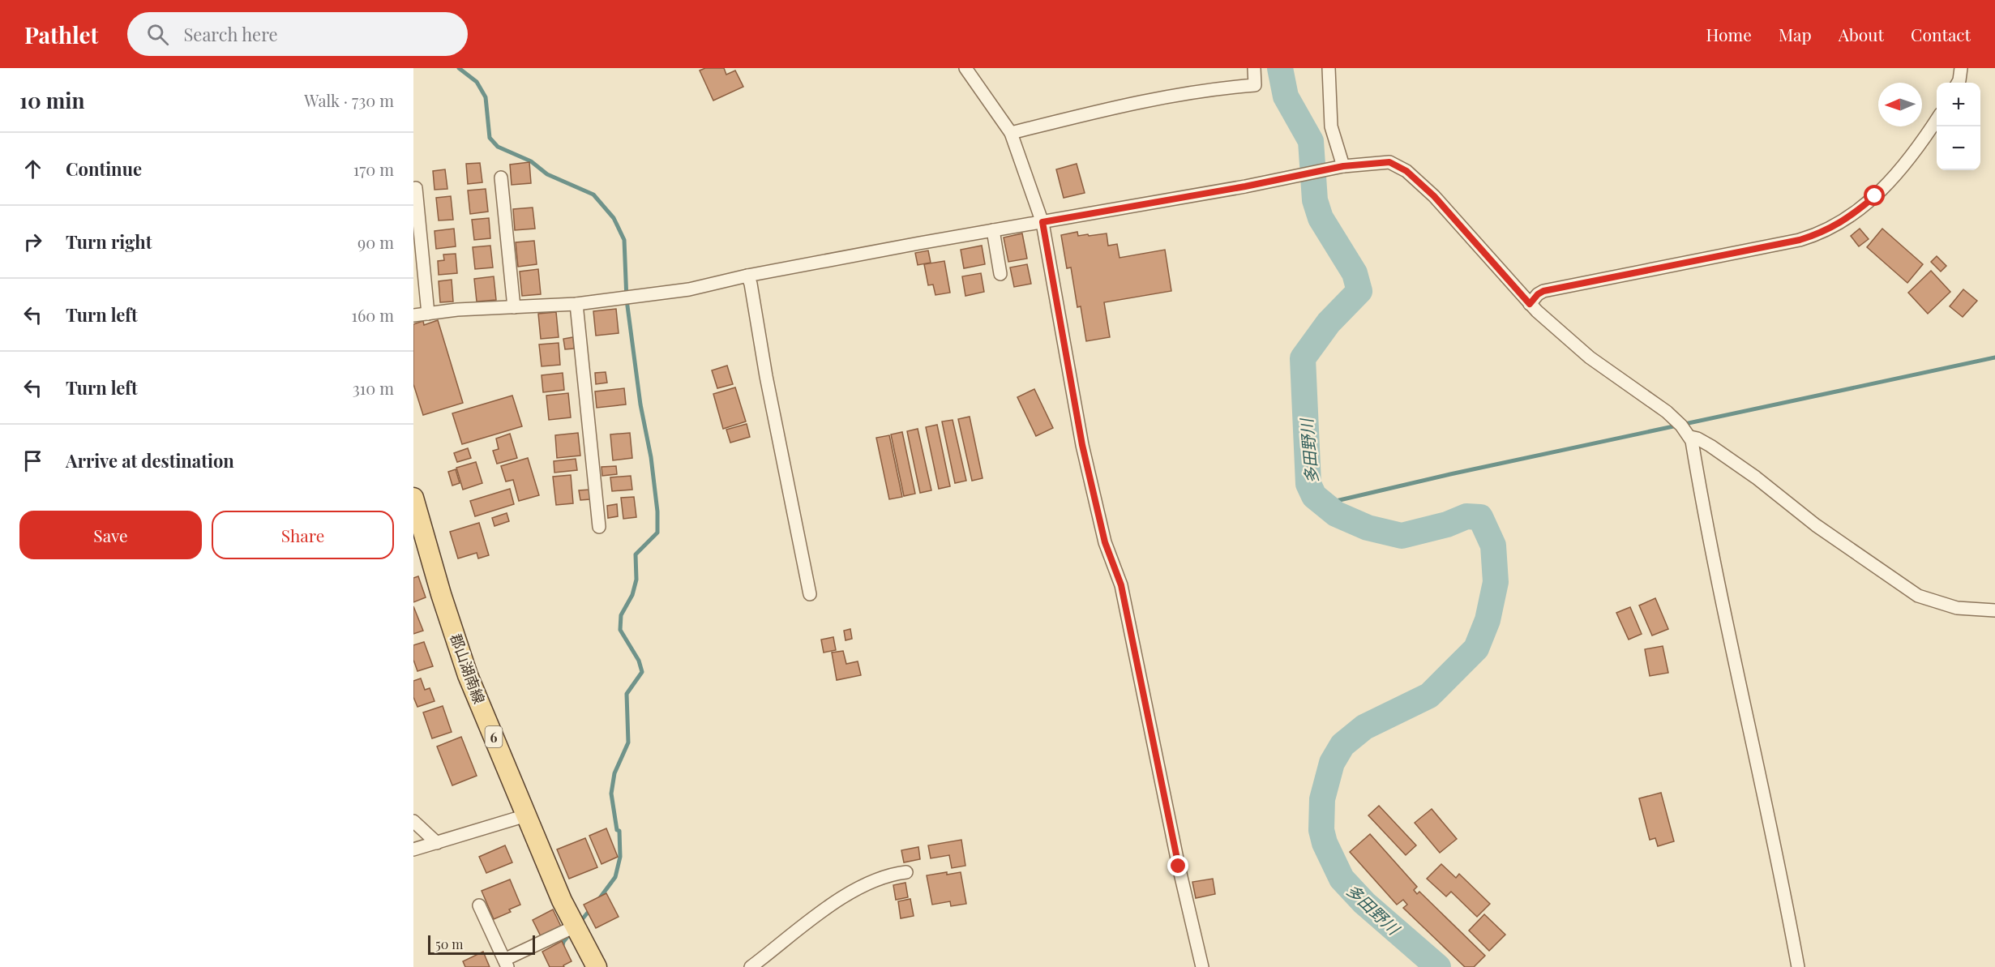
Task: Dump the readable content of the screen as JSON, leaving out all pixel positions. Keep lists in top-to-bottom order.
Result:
{
  "streets": {
    "main road": ["郡山湖南線", "6"]
  },
  "water": ["多田野川"],
  "scale_bar": "50 m",
  "north": "left",
  "page": {
    "header": "Pathlet",
    "search": "Search here",
    "nav": [
      "Home",
      "Map",
      "About",
      "Contact"
    ],
    "heading": ["10 min", "Walk · 730 m"],
    "map_buttons": ["+", "−"],
    "list": [
      ["Continue", "170 m"],
      ["Turn right", "90 m"],
      ["Turn left", "160 m"],
      ["Turn left", "310 m"],
      "Arrive at destination"
    ],
    "buttons": ["Save", "Share"],
    "scale": "50 m"
  }
}
